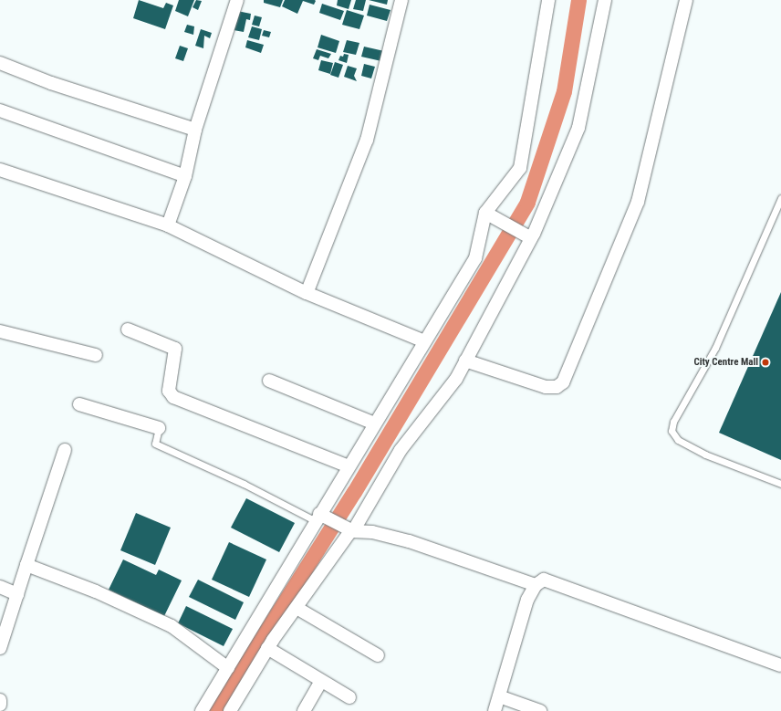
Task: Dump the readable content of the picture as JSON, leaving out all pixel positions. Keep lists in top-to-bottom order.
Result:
{
  "places": ["City Centre Mall"]
}
